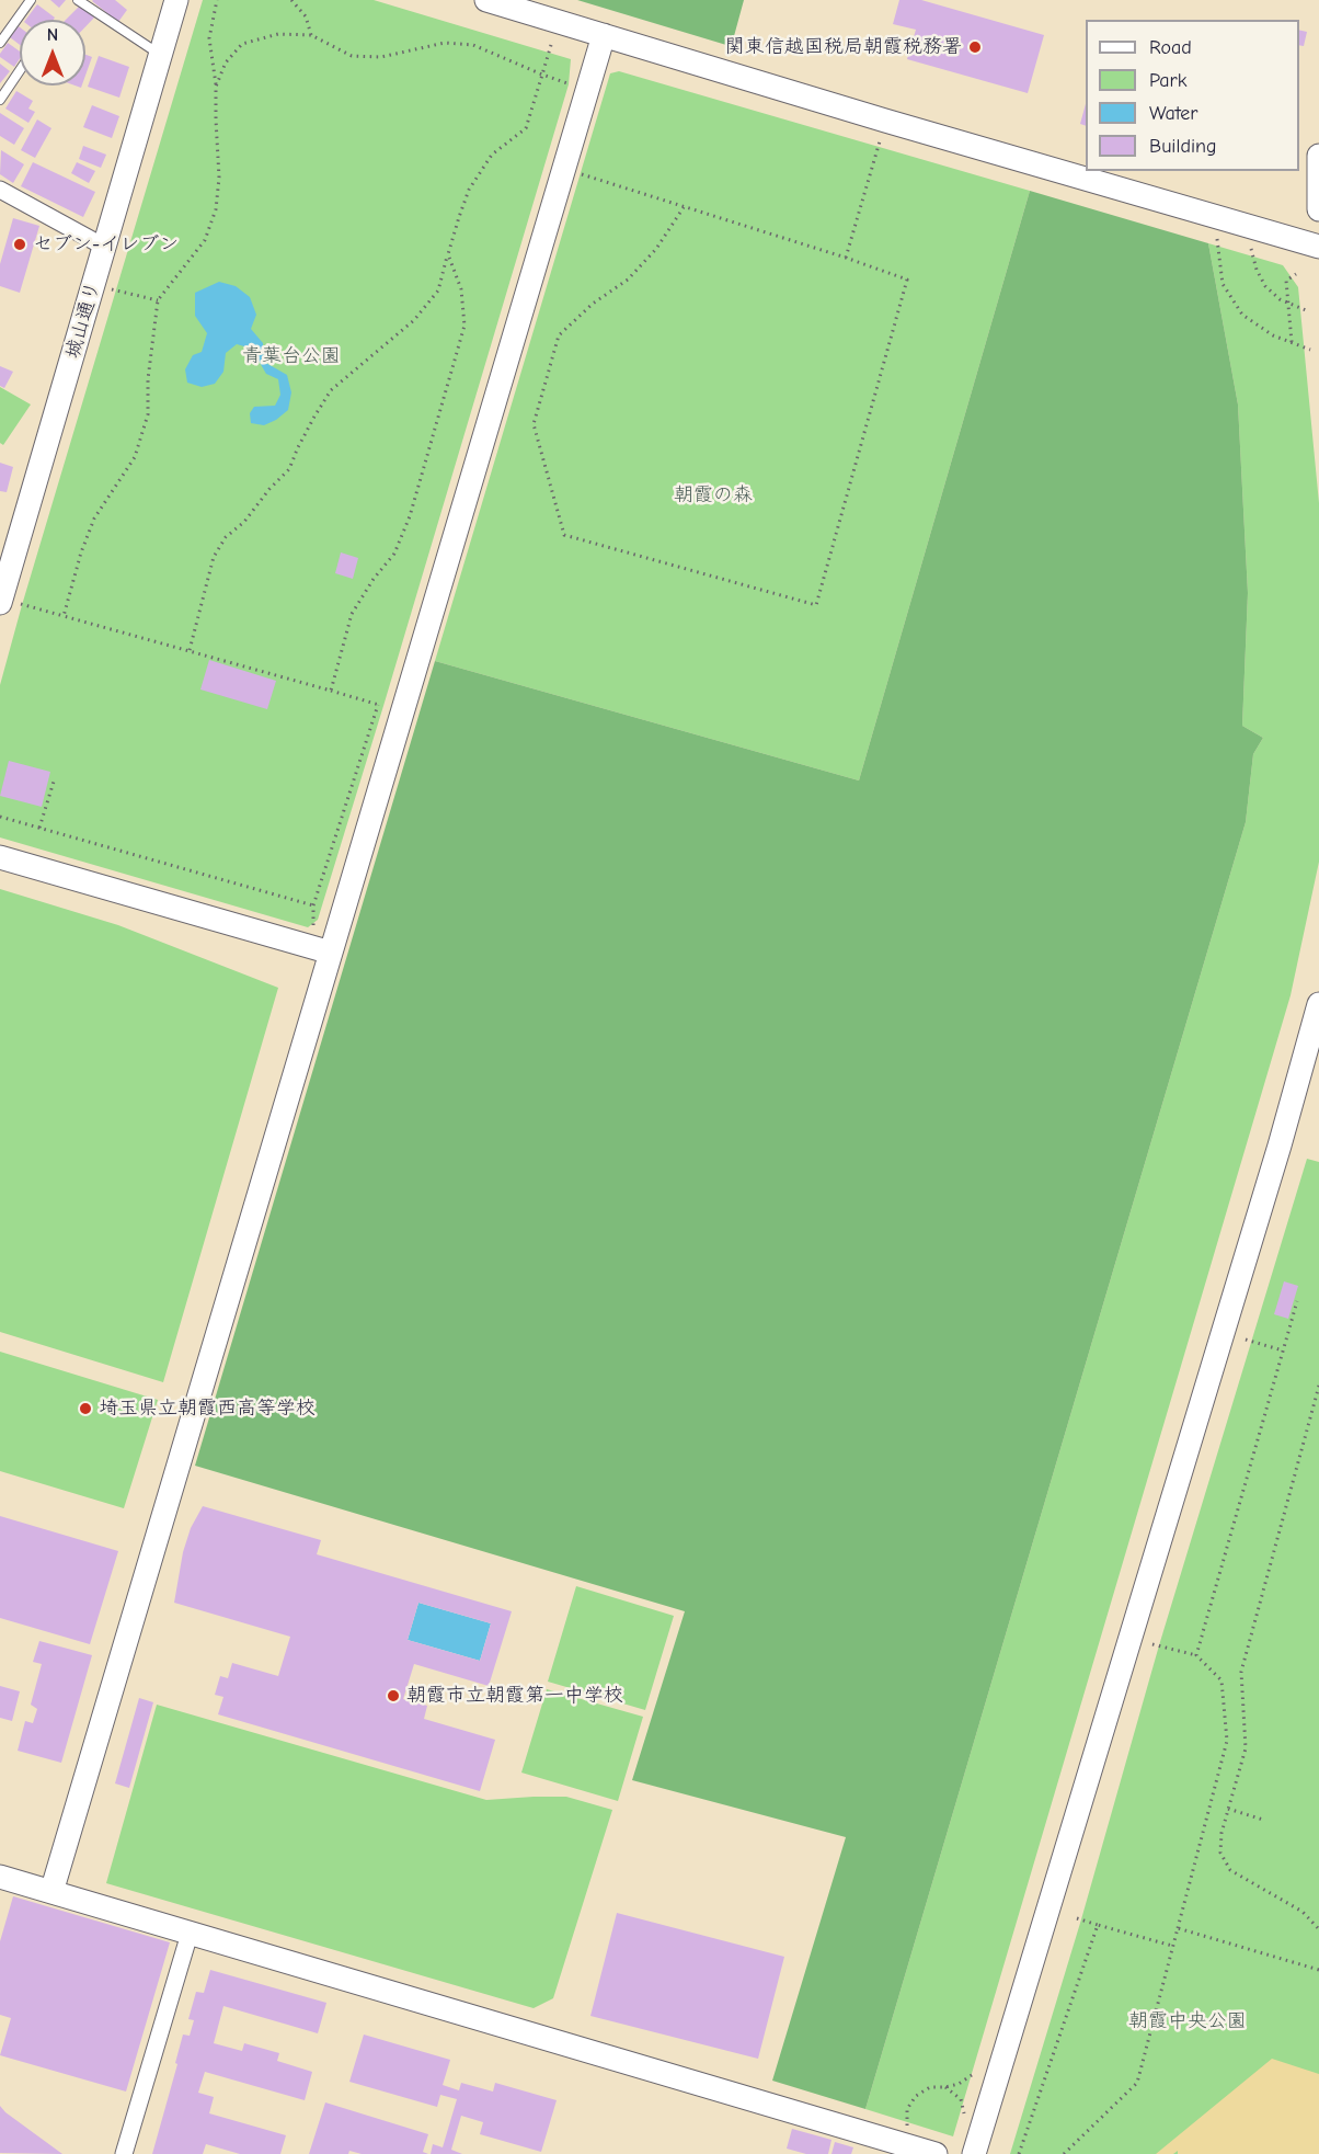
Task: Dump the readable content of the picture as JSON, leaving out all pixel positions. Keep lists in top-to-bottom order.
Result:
{
  "streets": {
    "street": ["城山通り"]
  },
  "parks": ["青葉台公園", "朝霞の森", "朝霞中央公園"],
  "places": [
    "関東信越国税局朝霞税務署",
    "セブン-イレブン",
    "埼玉県立朝霞西高等学校",
    "朝霞市立朝霞第一中学校"
  ],
  "legend": [
    "Road",
    "Park",
    "Water",
    "Building"
  ],
  "north": "top"
}
